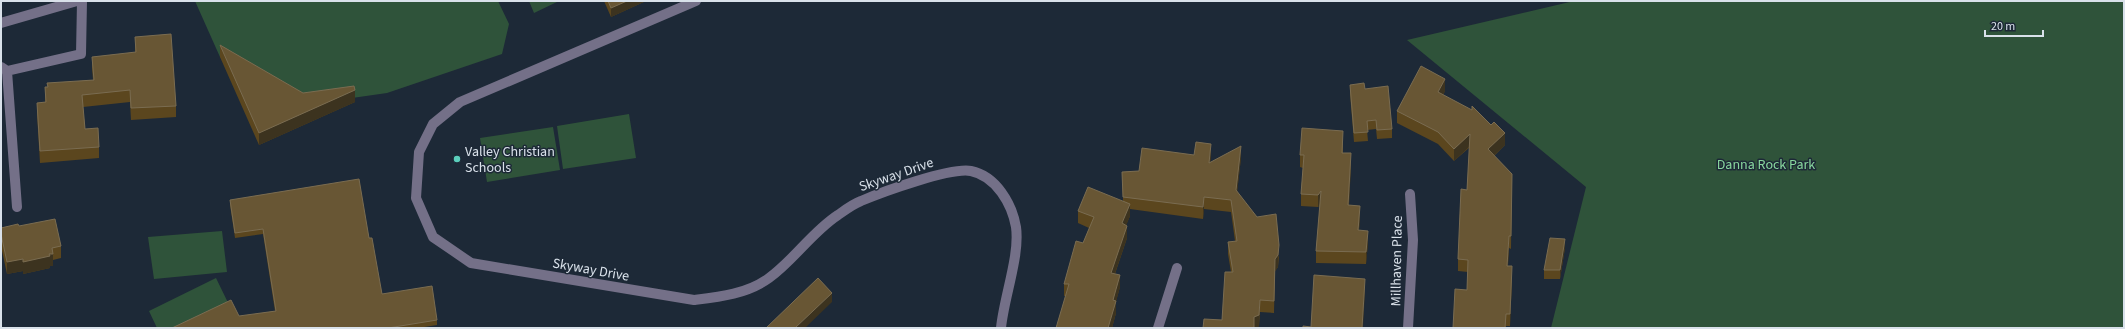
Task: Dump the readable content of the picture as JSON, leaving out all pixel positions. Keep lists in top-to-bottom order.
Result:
{
  "streets": {
    "street": ["Skyway Drive", "Millhaven Place"]
  },
  "parks": ["Danna Rock Park"],
  "places": ["Valley Christian Schools"],
  "scale_bar": "20 m"
}
